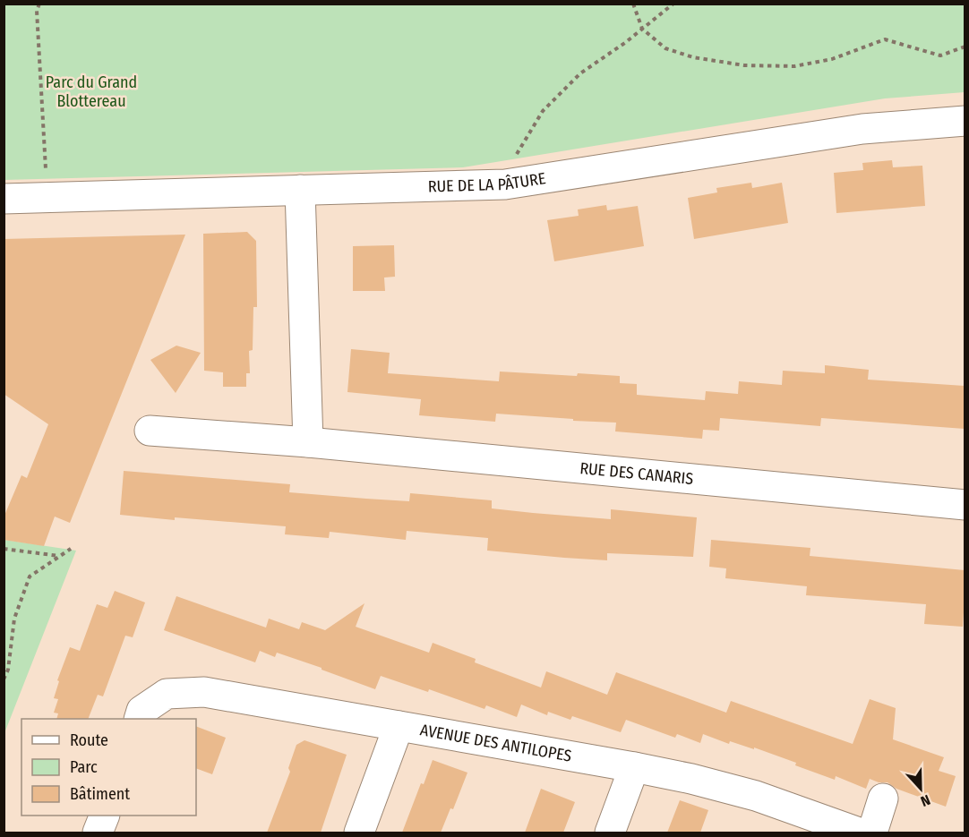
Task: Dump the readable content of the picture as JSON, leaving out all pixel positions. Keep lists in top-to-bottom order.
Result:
{
  "streets": {
    "street": ["RUE DE LA PÂTURE", "RUE DES CANARIS", "AVENUE DES ANTILOPES"]
  },
  "parks": ["Parc du Grand Blottereau"],
  "legend": ["Route", "Parc", "Bâtiment"],
  "north": "bottom"
}
